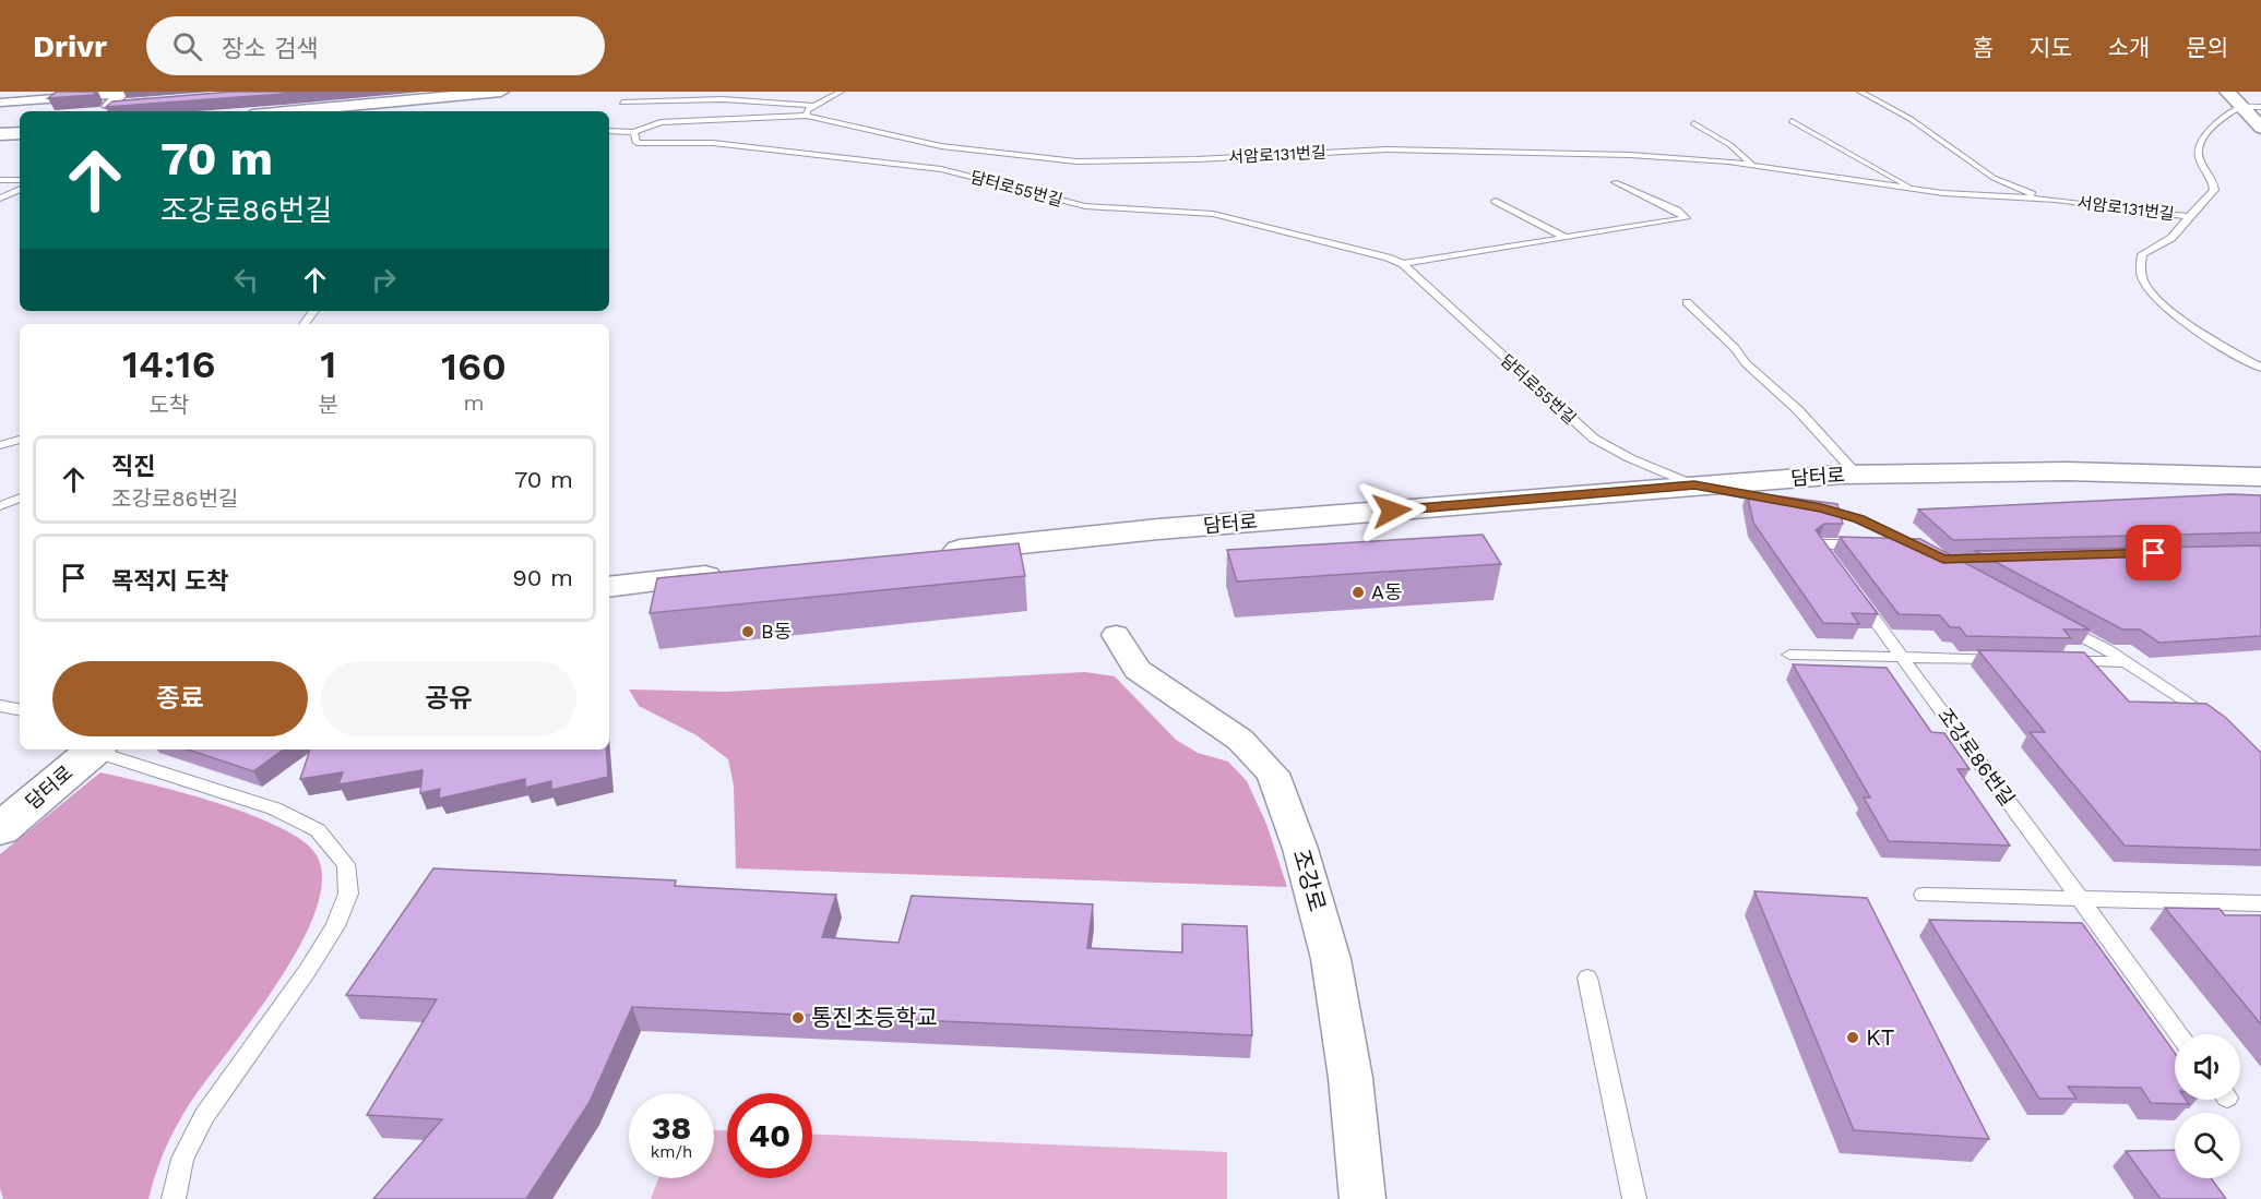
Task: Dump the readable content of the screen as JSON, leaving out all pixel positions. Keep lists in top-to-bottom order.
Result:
{
  "streets": {
    "street": ["담터로", "조강로"],
    "lane": ["서암로131번길", "담터로55번길", "조강로86번길"]
  },
  "crossings": [
    ["서암로131번길", "담터로55번길"],
    ["담터로55번길", "담터로"]
  ],
  "places": [
    "A동",
    "B동",
    "통진초등학교",
    "KT"
  ],
  "page": {
    "header": "Drivr",
    "search": "장소 검색",
    "nav": [
      "홈",
      "지도",
      "소개",
      "문의"
    ],
    "turn": ["70 m", "조강로86번길"],
    "eta": [
      "14:16",
      "도착",
      "1",
      "분",
      "160",
      "m"
    ],
    "list": [
      {
        "name": "직진",
        "note": "조강로86번길",
        "value": "70 m"
      },
      {
        "name": "목적지 도착",
        "value": "90 m"
      }
    ],
    "buttons": ["종료", "공유"],
    "speed": "38 km/h",
    "limit": "40"
  }
}
